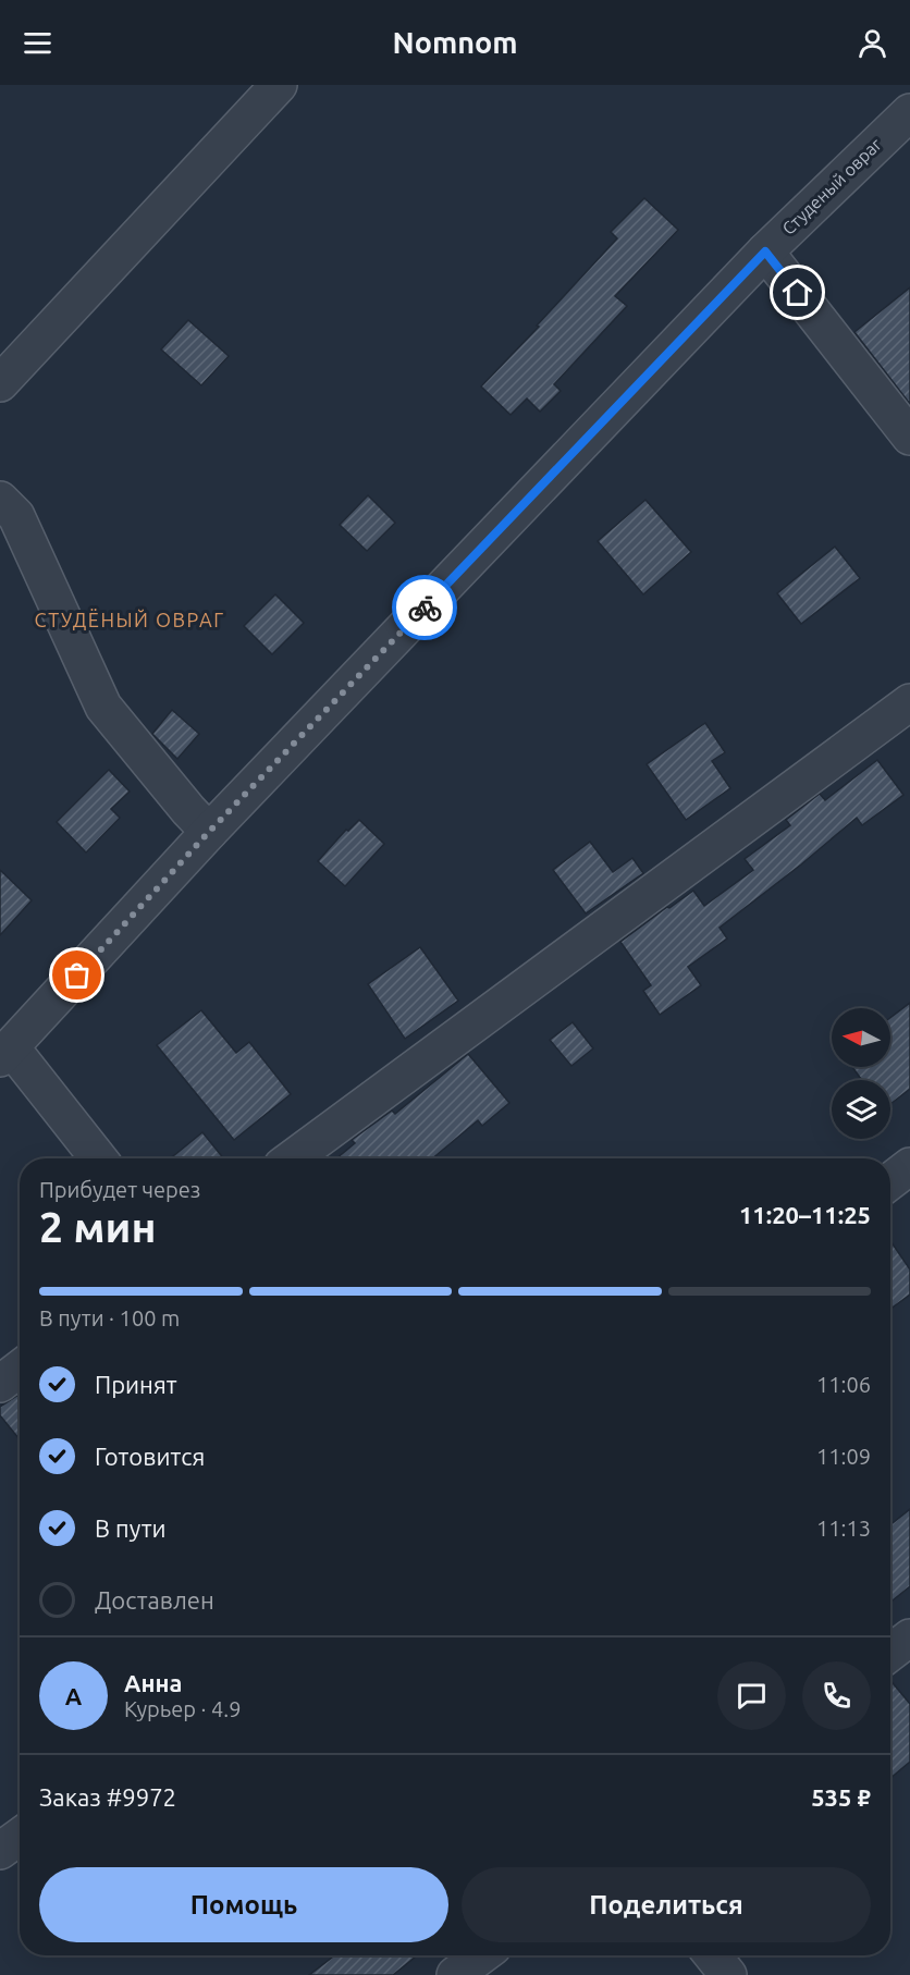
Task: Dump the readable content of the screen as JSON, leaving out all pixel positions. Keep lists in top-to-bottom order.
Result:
{
  "streets": {
    "street": ["Студеный овраг"]
  },
  "districts": ["СТУДЁНЫЙ ОВРАГ"],
  "north": "left",
  "page": {
    "header": "Nomnom",
    "heading": ["2 мин", "Прибудет через", "11:20–11:25"],
    "panel": [
      "Анна",
      "Курьер · 4.9",
      "Заказ #9972",
      "535 ₽"
    ],
    "bar": "В пути · 100 m",
    "list": [
      ["Принят", "11:06"],
      ["Готовится", "11:09"],
      ["В пути", "11:13"],
      "Доставлен"
    ],
    "round": "А",
    "buttons": ["Помощь", "Поделиться"]
  }
}
